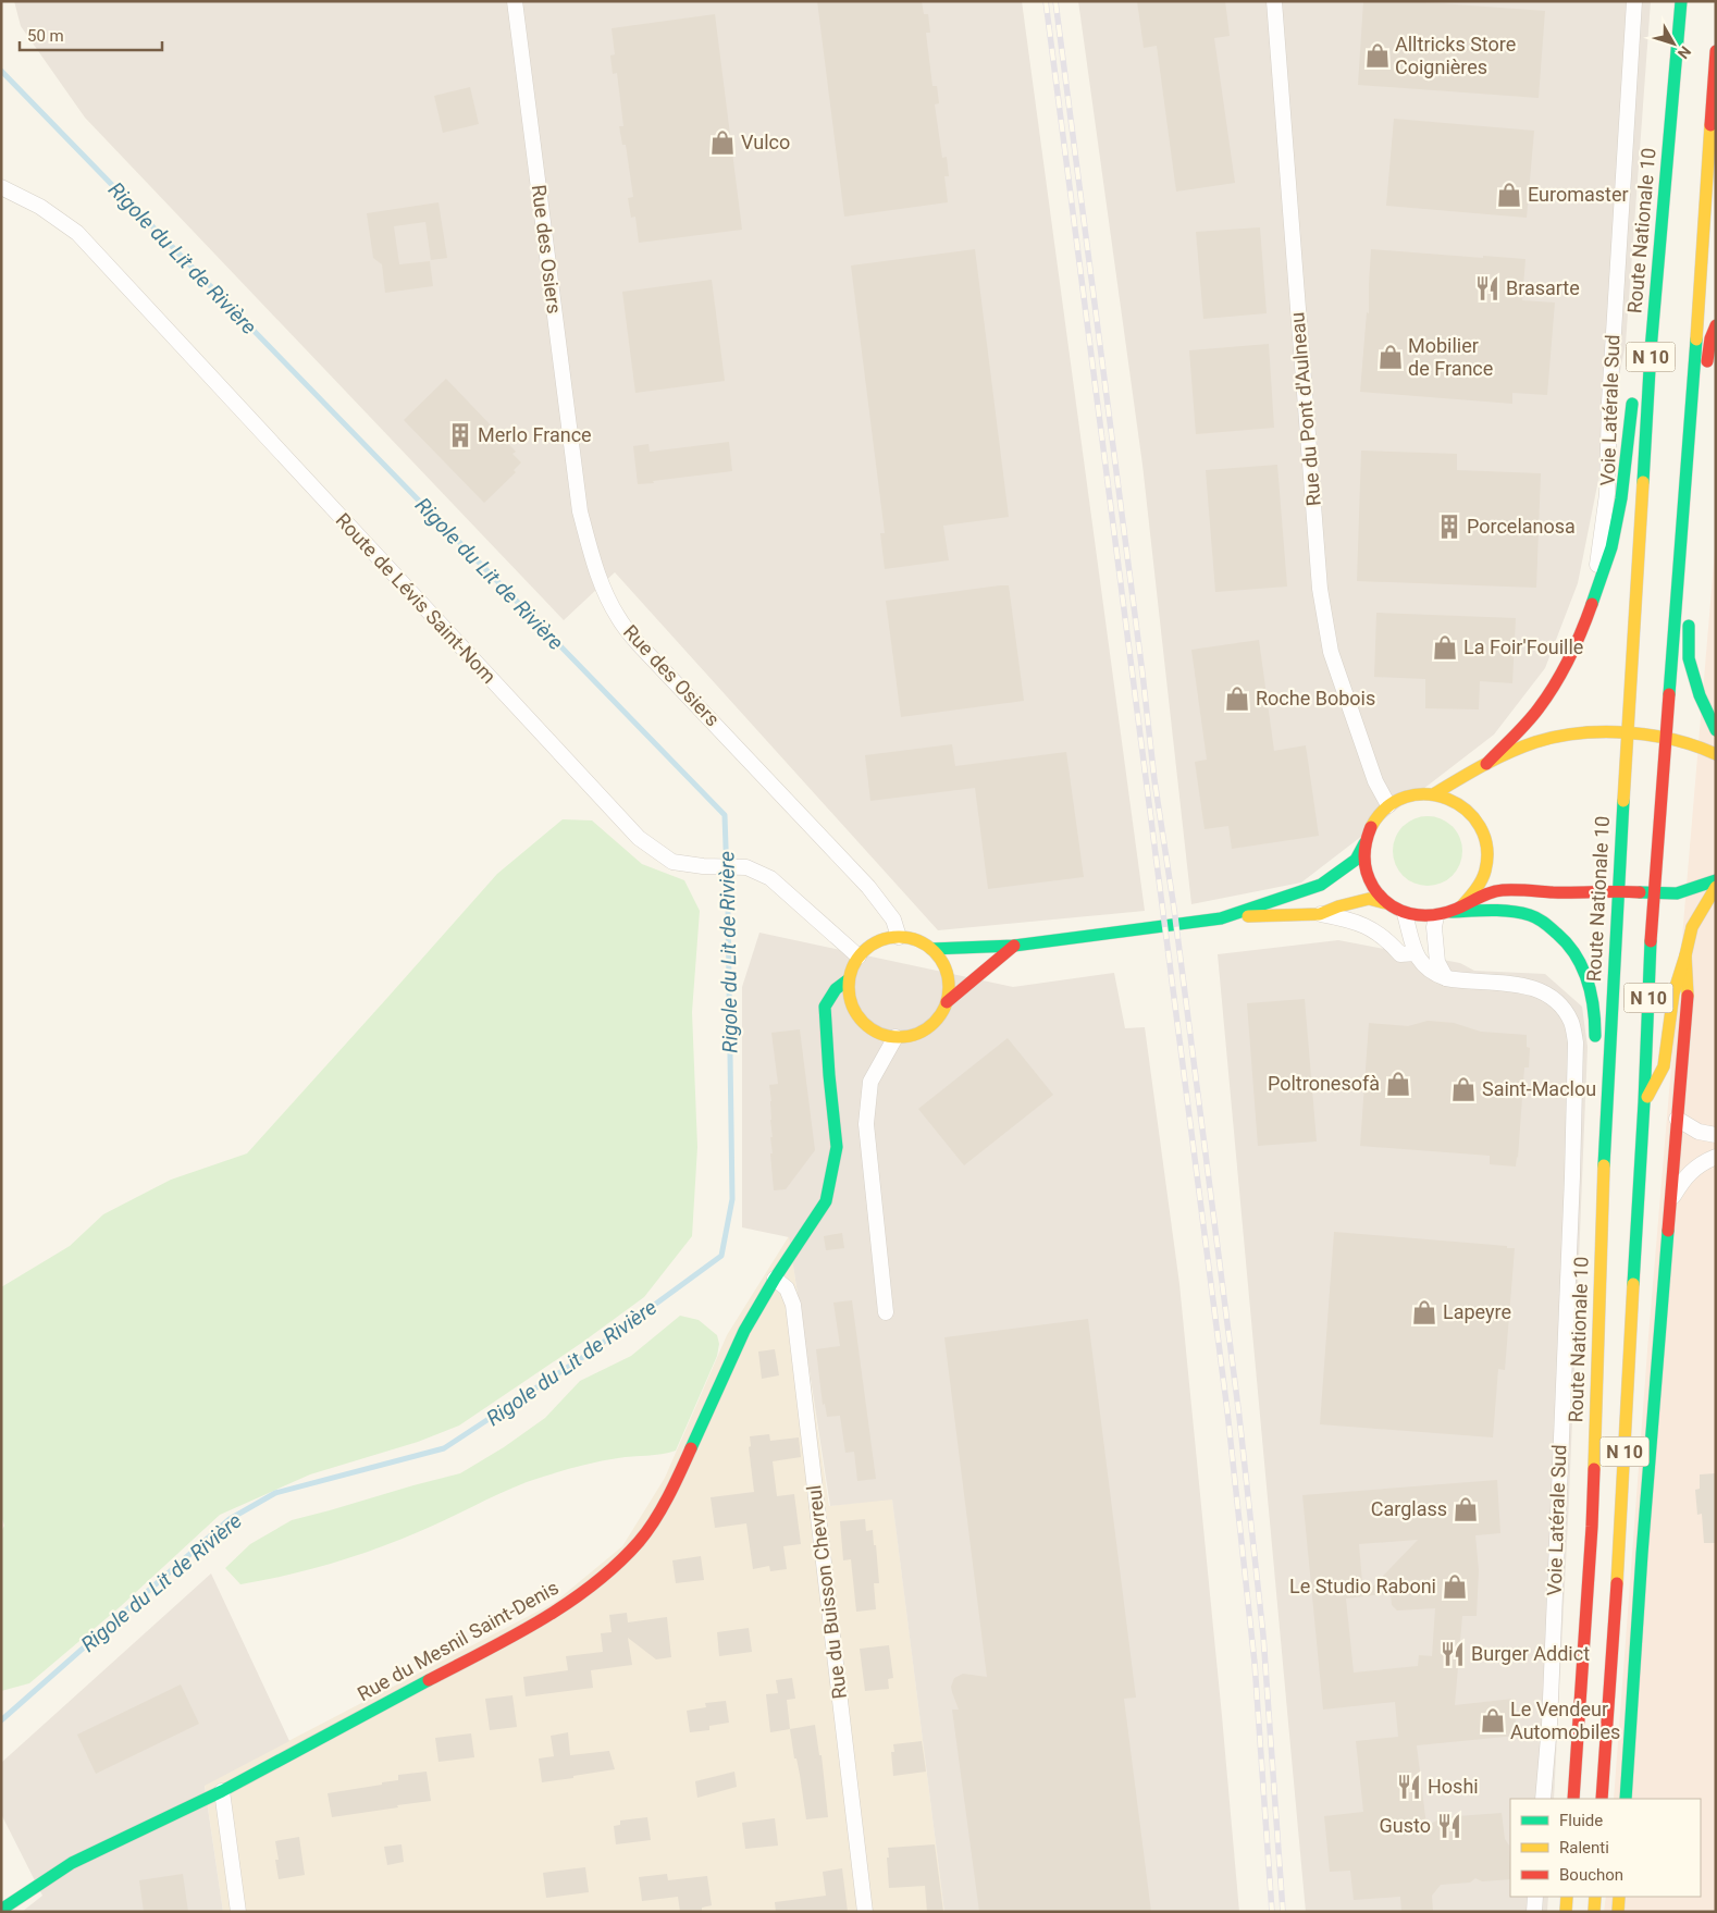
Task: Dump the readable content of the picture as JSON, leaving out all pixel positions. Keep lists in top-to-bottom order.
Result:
{
  "streets": {
    "main road": ["Route Nationale 10", "N 10", "Rue du Mesnil Saint-Denis"],
    "street": [
      "Rue des Osiers",
      "Rue du Pont d'Aulneau",
      "Voie Latérale Sud",
      "Route de Lévis Saint-Nom",
      "Rue du Buisson Chevreul"
    ]
  },
  "crossings": [
    ["Rue des Osiers", "Route de Lévis Saint-Nom"],
    ["Rue des Osiers", "Rue du Mesnil Saint-Denis"],
    ["Rue du Pont d'Aulneau", "Voie Latérale Sud"],
    ["Route de Lévis Saint-Nom", "Rue du Mesnil Saint-Denis"],
    ["Rue du Buisson Chevreul", "Rue du Mesnil Saint-Denis"]
  ],
  "water": ["Rigole du Lit de Rivière"],
  "places": {
    "shop": [
      "Alltricks Store Coignières",
      "Vulco",
      "Euromaster",
      "Mobilier de France",
      "La Foir'Fouille",
      "Roche Bobois",
      "Poltronesofà",
      "Saint-Maclou",
      "Lapeyre",
      "Carglass",
      "Le Studio Raboni",
      "Le Vendeur Automobiles"
    ],
    "restaurant": [
      "Brasarte",
      "Burger Addict",
      "Hoshi",
      "Gusto"
    ],
    "building": ["Merlo France", "Porcelanosa"]
  },
  "legend": ["Fluide", "Ralenti", "Bouchon"],
  "scale_bar": "50 m",
  "north": "bottom right"
}
